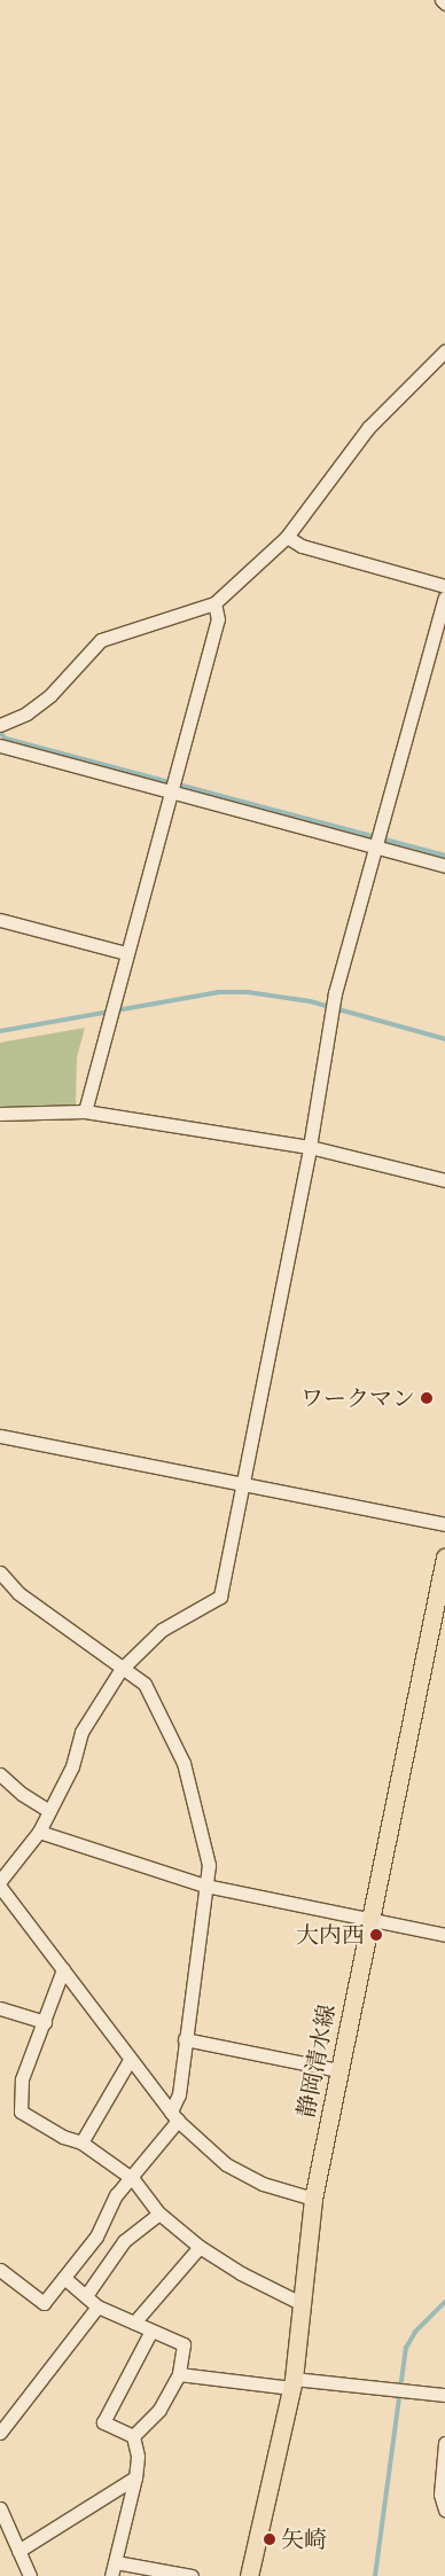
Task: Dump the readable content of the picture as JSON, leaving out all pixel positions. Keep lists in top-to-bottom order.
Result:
{
  "streets": {
    "main road": ["静岡清水線"]
  },
  "places": ["ワークマン", "大内西", "矢崎"]
}
